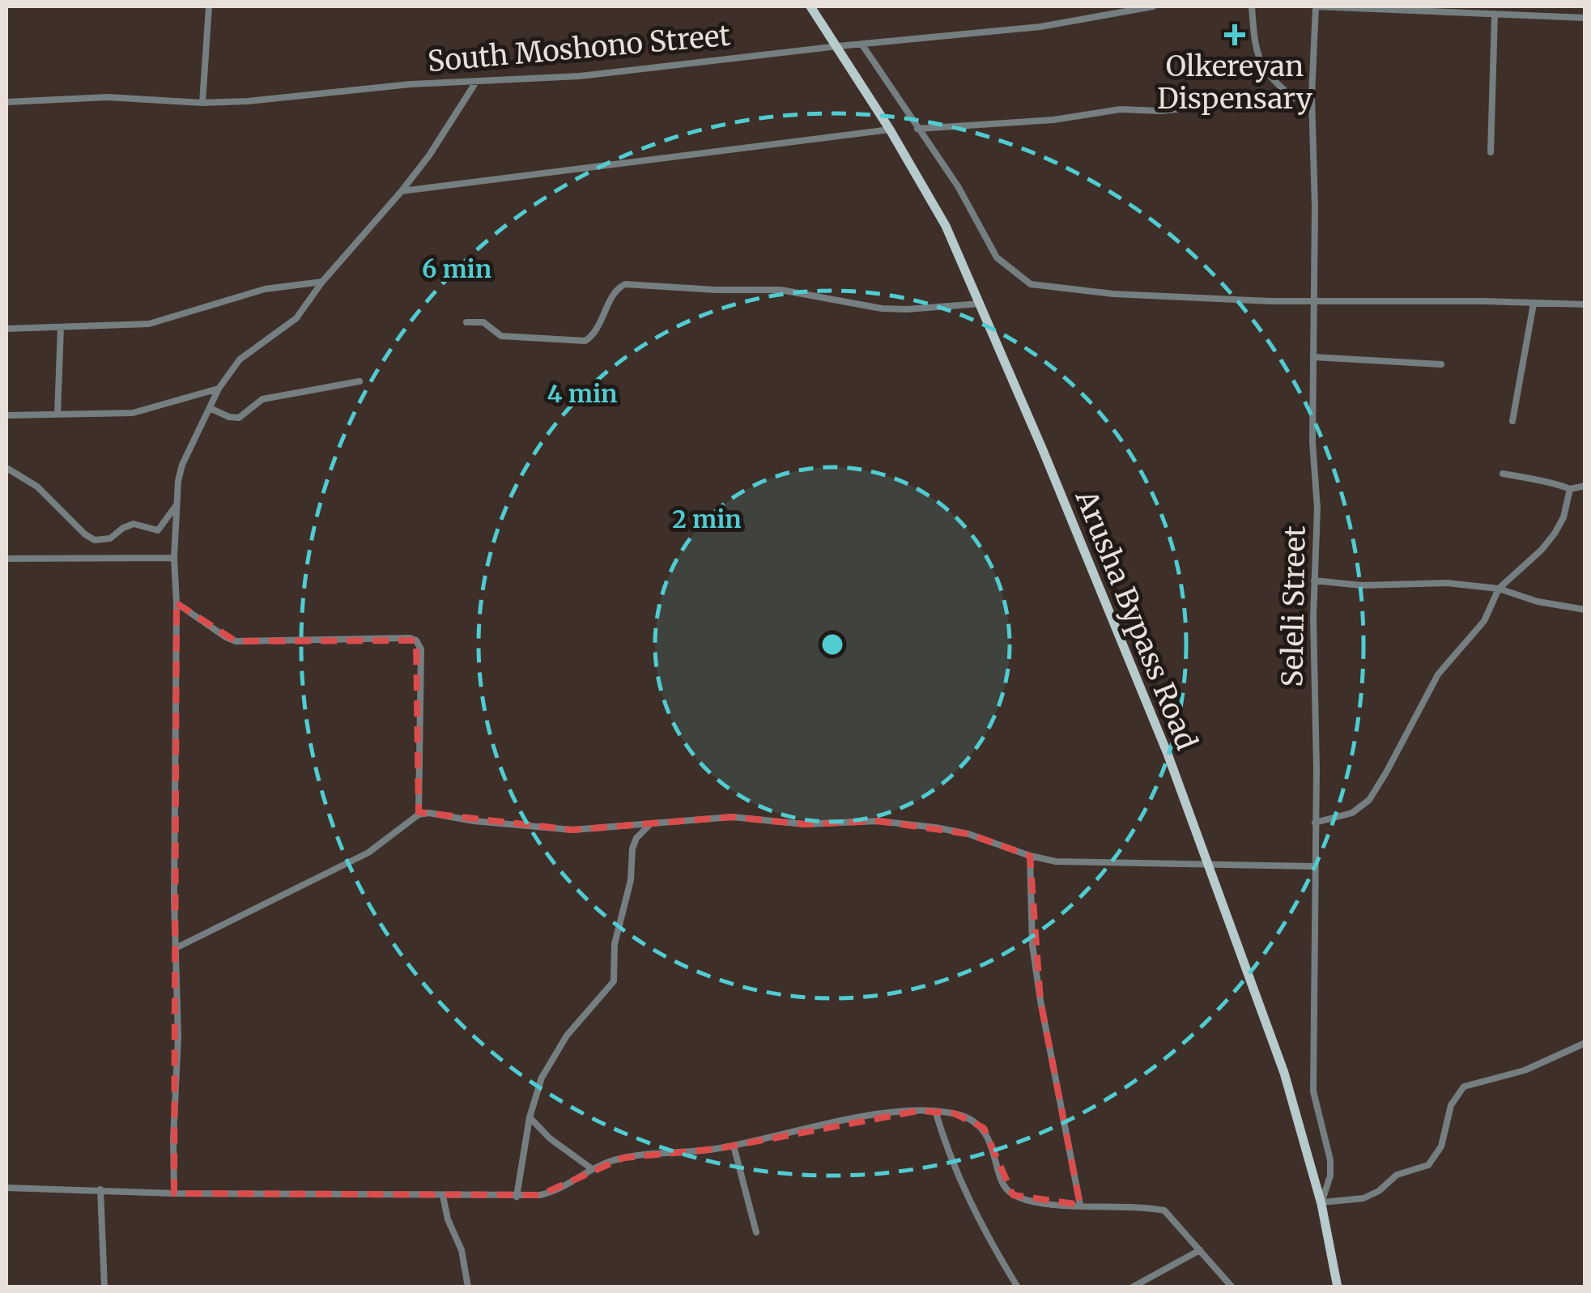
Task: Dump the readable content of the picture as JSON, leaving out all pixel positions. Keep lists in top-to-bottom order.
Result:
{
  "streets": {
    "main road": ["Arusha Bypass Road"],
    "street": ["South Moshono Street", "Seleli Street"]
  },
  "crossings": [
    ["South Moshono Street", "Arusha Bypass Road"],
    ["Seleli Street", "Arusha Bypass Road"]
  ],
  "places": {
    "health": ["Olkereyan Dispensary"]
  },
  "rings": ["6 min", "4 min", "2 min"]
}
